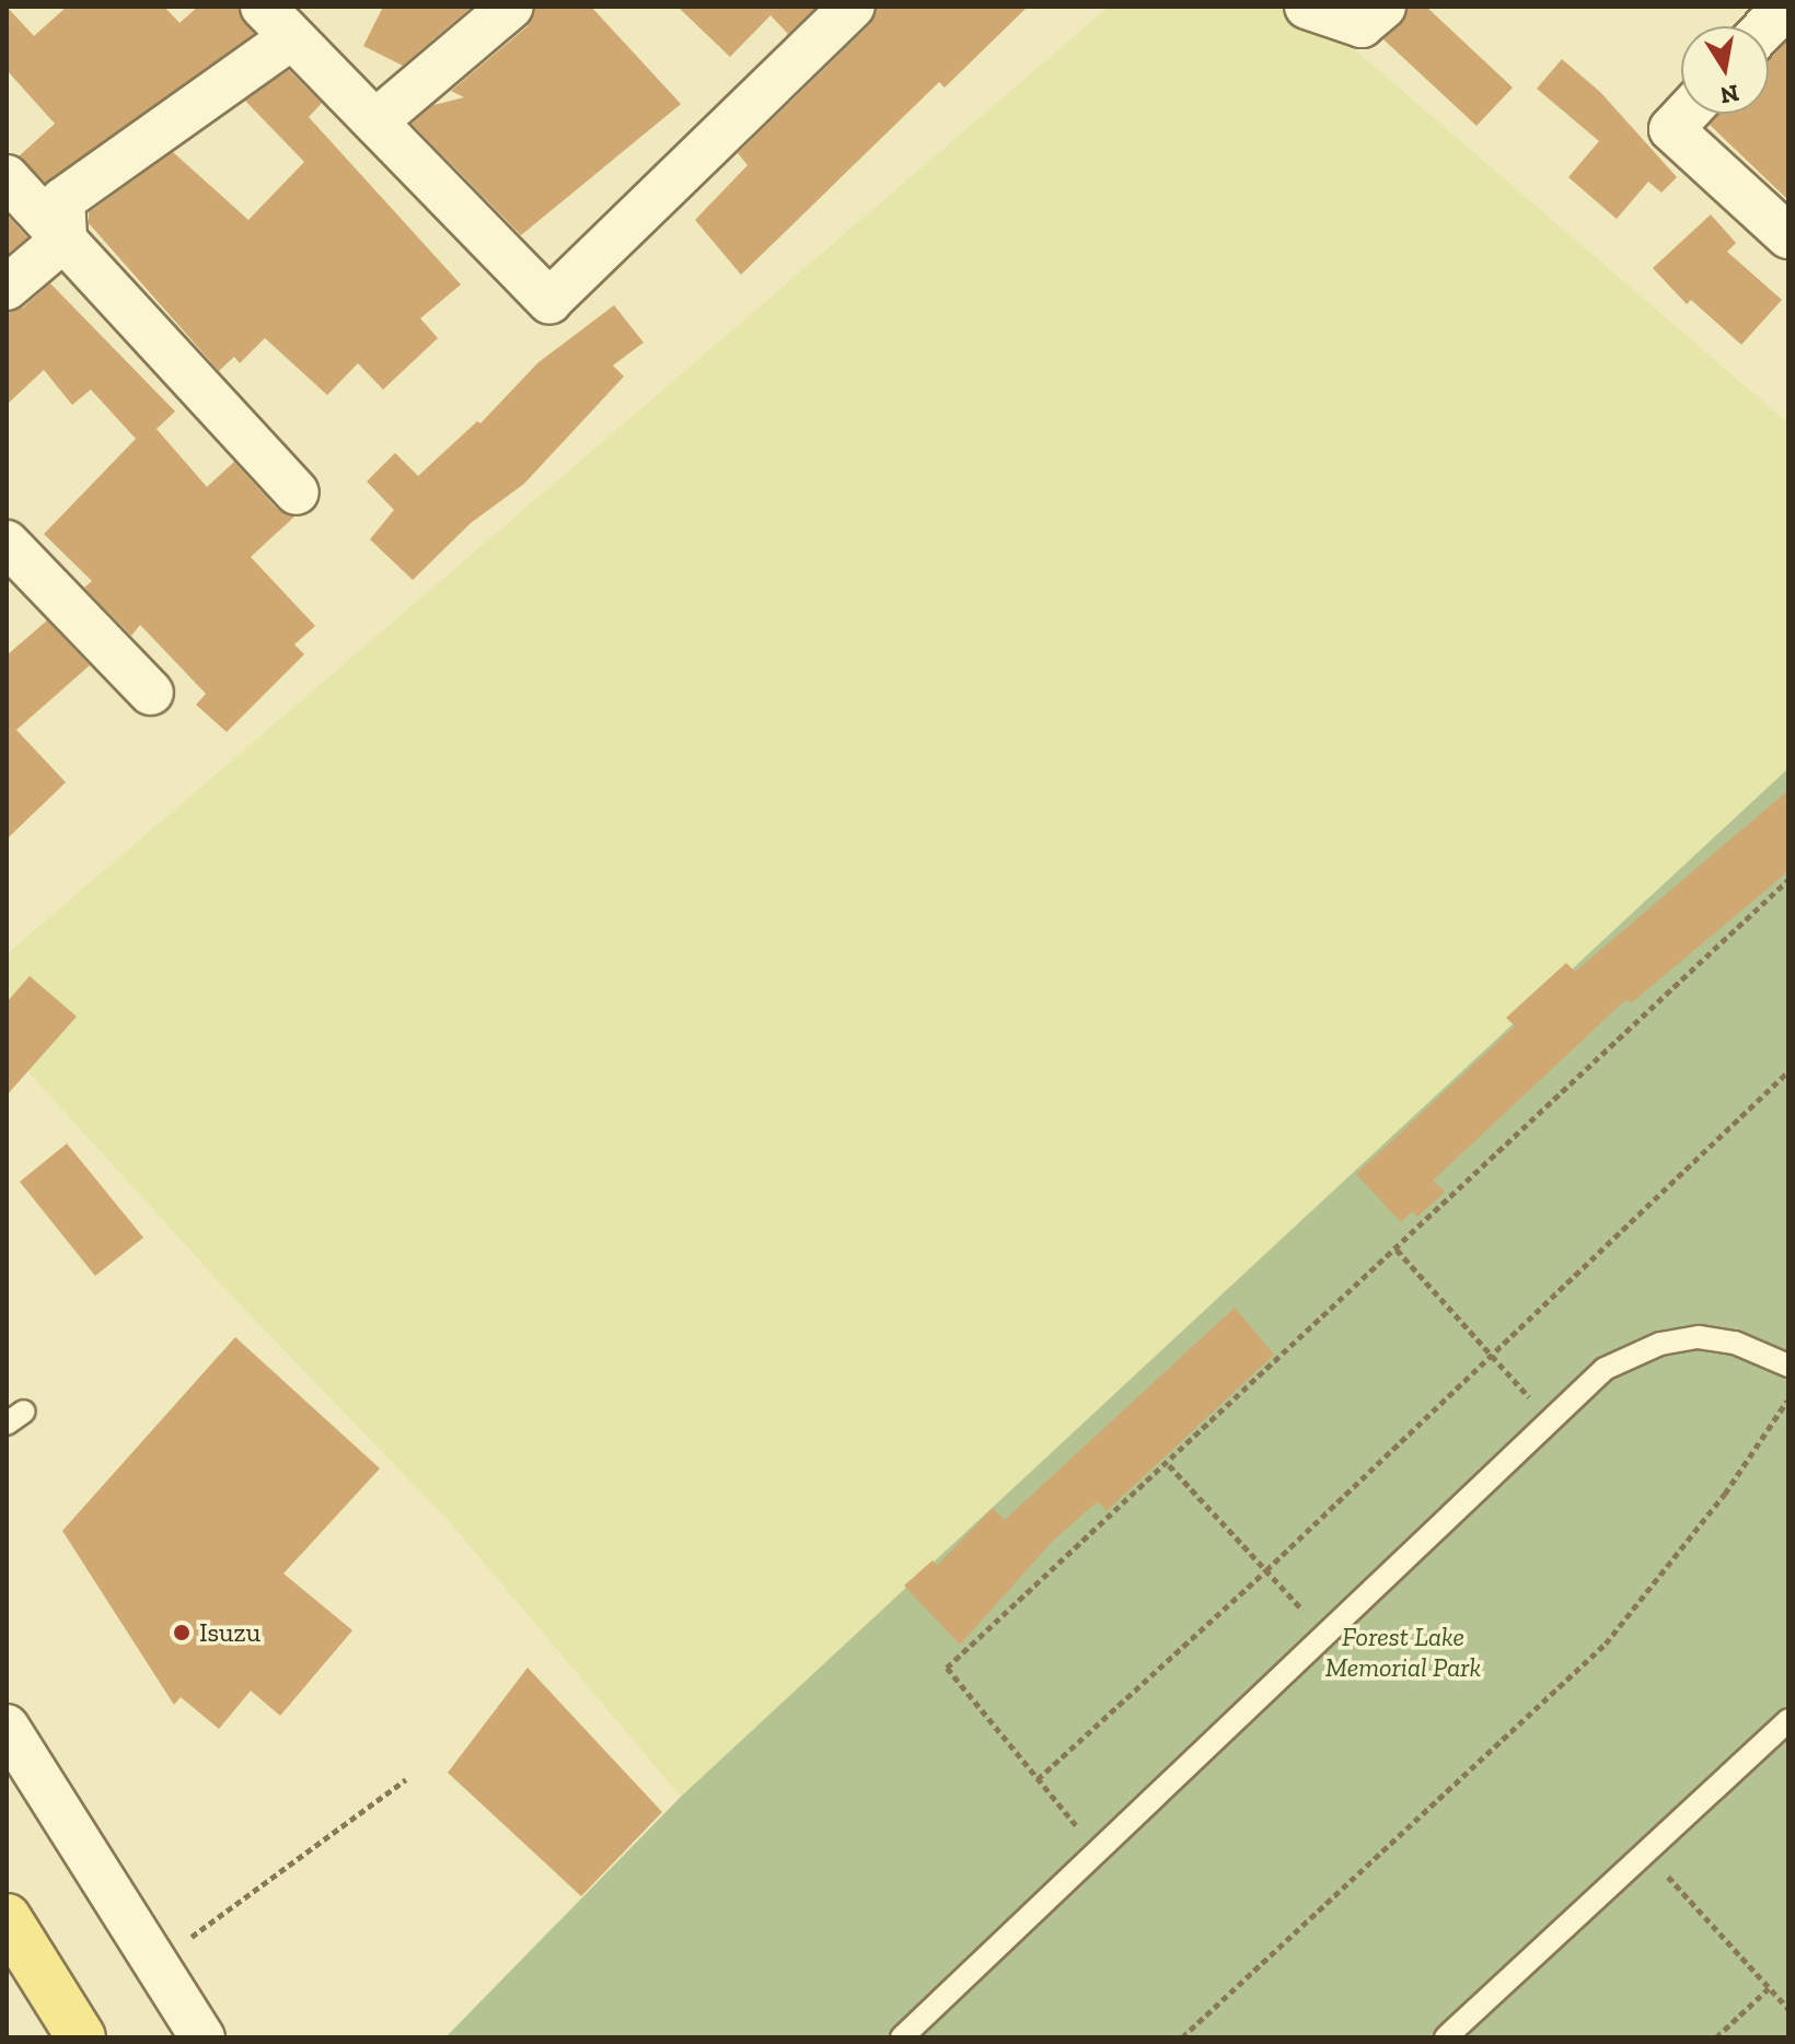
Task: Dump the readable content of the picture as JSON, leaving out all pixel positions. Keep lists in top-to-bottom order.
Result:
{
  "parks": ["Forest Lake Memorial Park"],
  "places": ["Isuzu"],
  "north": "bottom"
}
